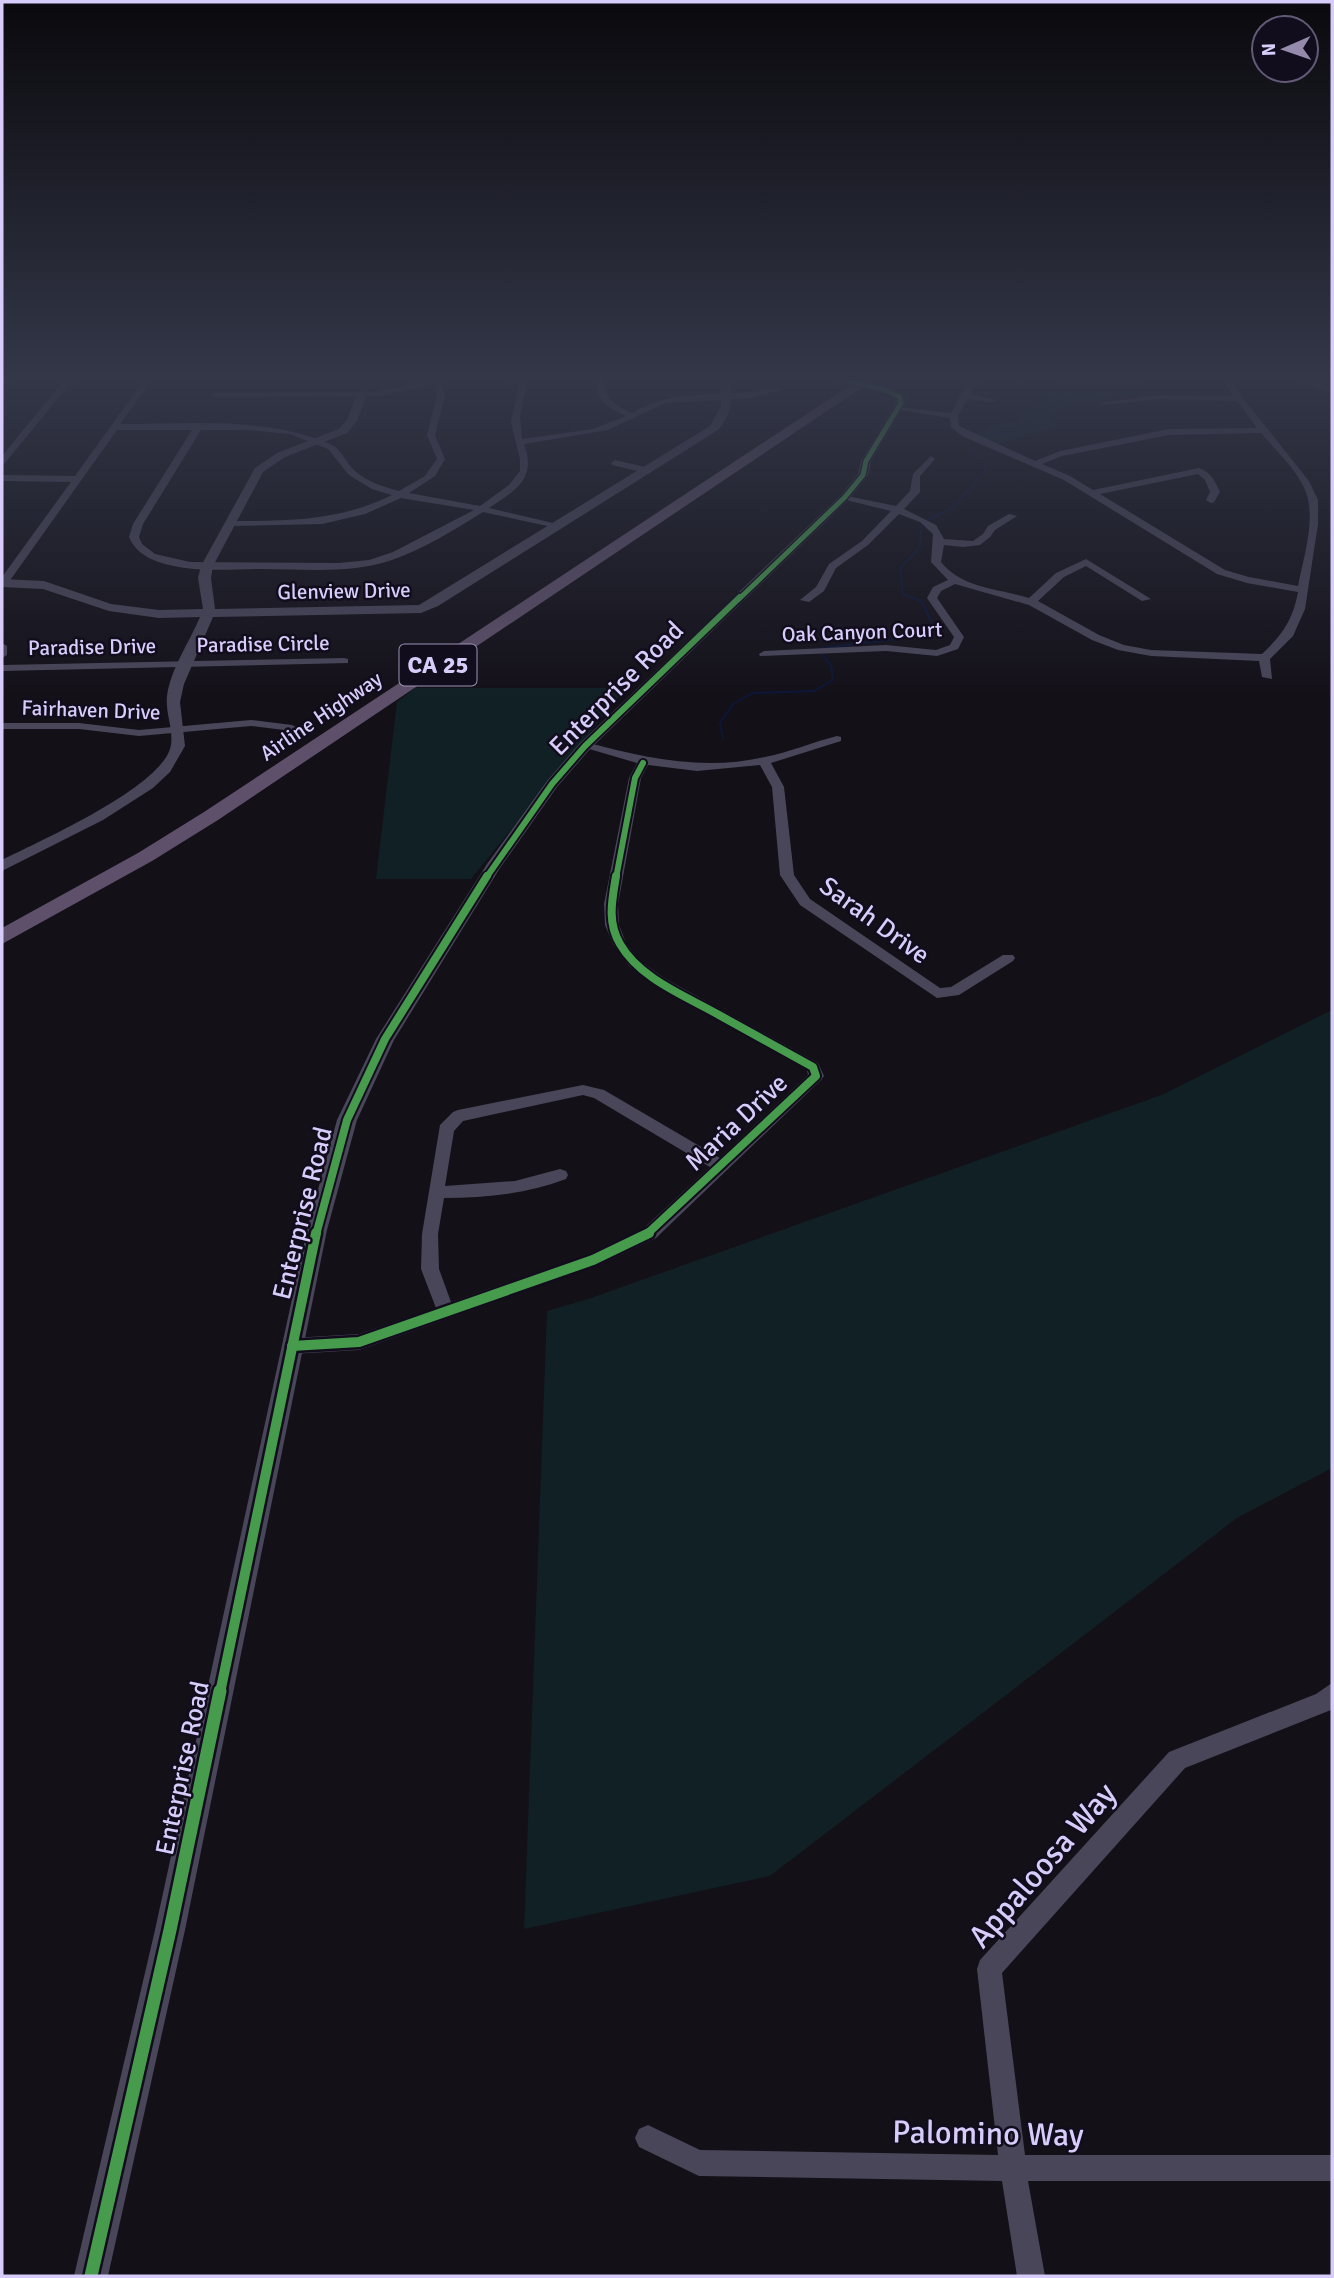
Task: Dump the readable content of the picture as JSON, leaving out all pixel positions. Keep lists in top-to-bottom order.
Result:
{
  "streets": {
    "main road": ["CA 25", "Airline Highway"],
    "street": [
      "Glenview Drive",
      "Oak Canyon Court",
      "Paradise Circle",
      "Paradise Drive",
      "Enterprise Road",
      "Fairhaven Drive",
      "Sarah Drive",
      "Maria Drive",
      "Appaloosa Way",
      "Palomino Way"
    ]
  },
  "crossings": [
    ["Paradise Circle", "Paradise Drive"],
    ["Enterprise Road", "Maria Drive"],
    ["Appaloosa Way", "Palomino Way"]
  ],
  "north": "left"
}
